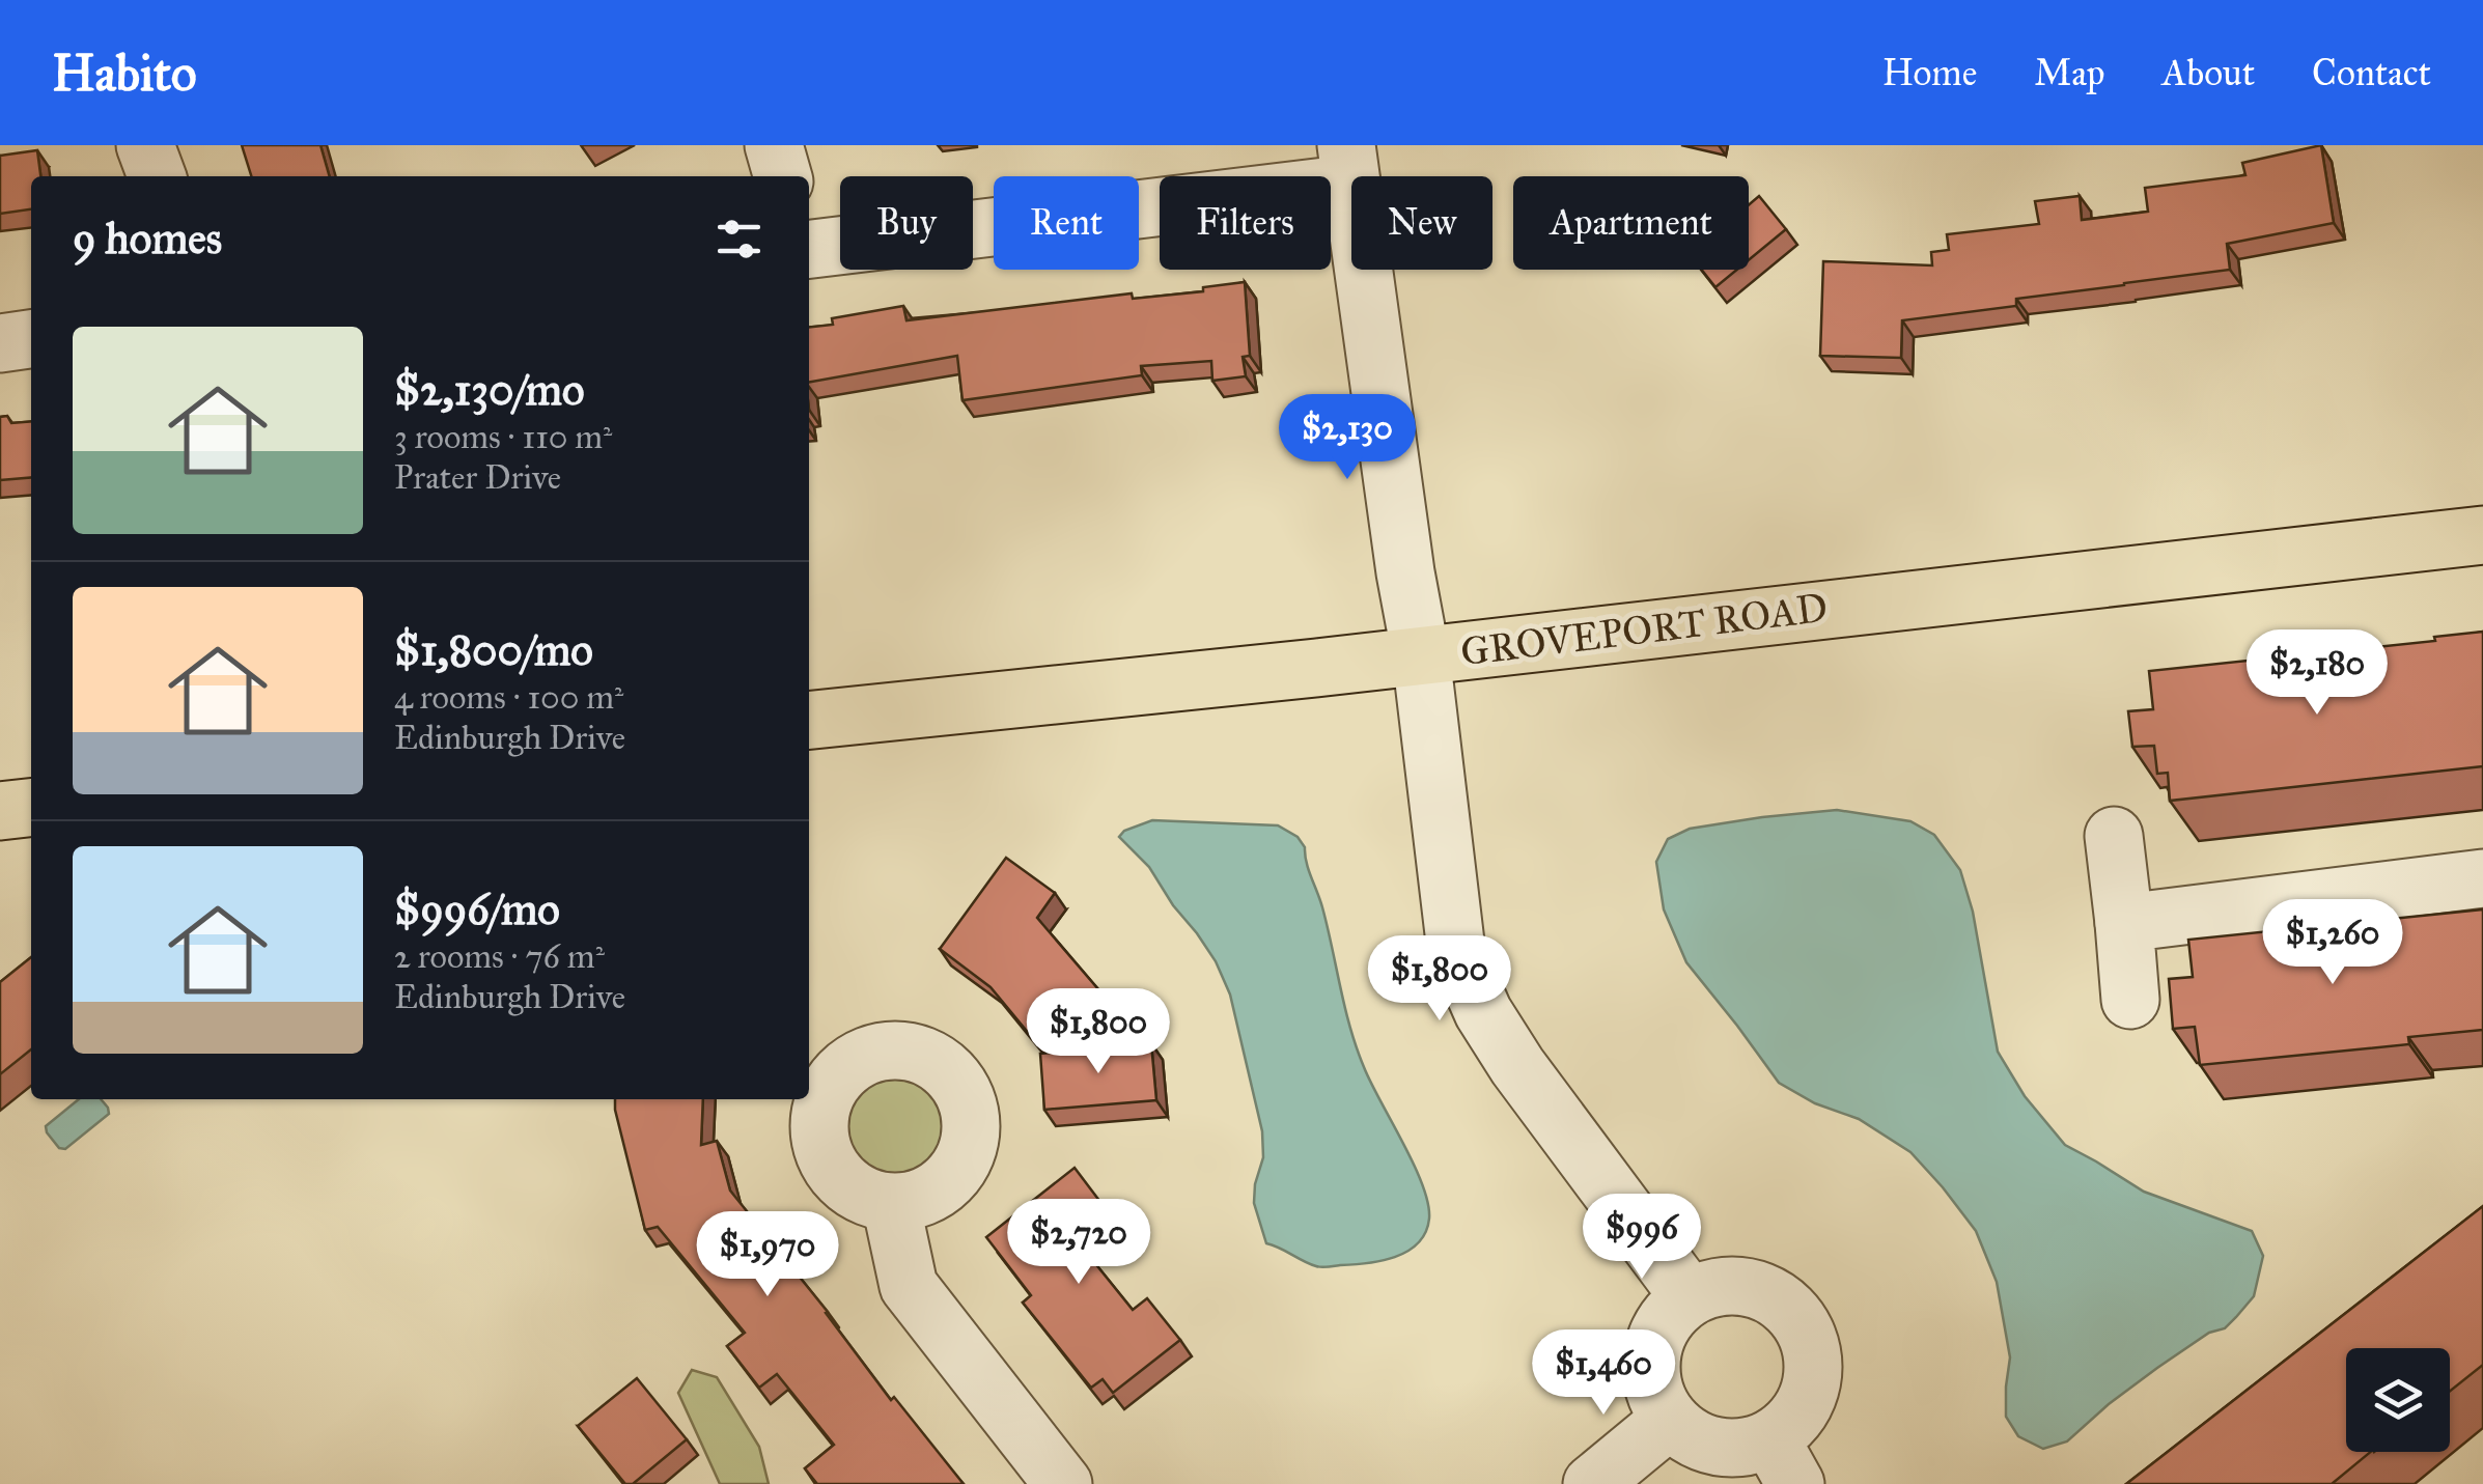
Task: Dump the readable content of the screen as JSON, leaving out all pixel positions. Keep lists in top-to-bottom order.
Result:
{
  "streets": {
    "main road": ["GROVEPORT ROAD"]
  },
  "page": {
    "header": "Habito",
    "nav": [
      "Home",
      "Map",
      "About",
      "Contact"
    ],
    "chip": [
      "Buy",
      "Rent",
      "Filters",
      "New",
      "Apartment"
    ],
    "heading": "9 homes",
    "list": [
      {
        "name": "$2,130/mo",
        "note": "3 rooms · 110 m² · Prater Drive"
      },
      {
        "name": "$1,800/mo",
        "note": "4 rooms · 100 m² · Edinburgh Drive"
      },
      {
        "name": "$996/mo",
        "note": "2 rooms · 76 m² · Edinburgh Drive"
      }
    ],
    "price": [
      "$2,130",
      "$2,180",
      "$1,260",
      "$1,800",
      "$1,800",
      "$996",
      "$2,720",
      "$1,970",
      "$1,460"
    ]
  }
}
